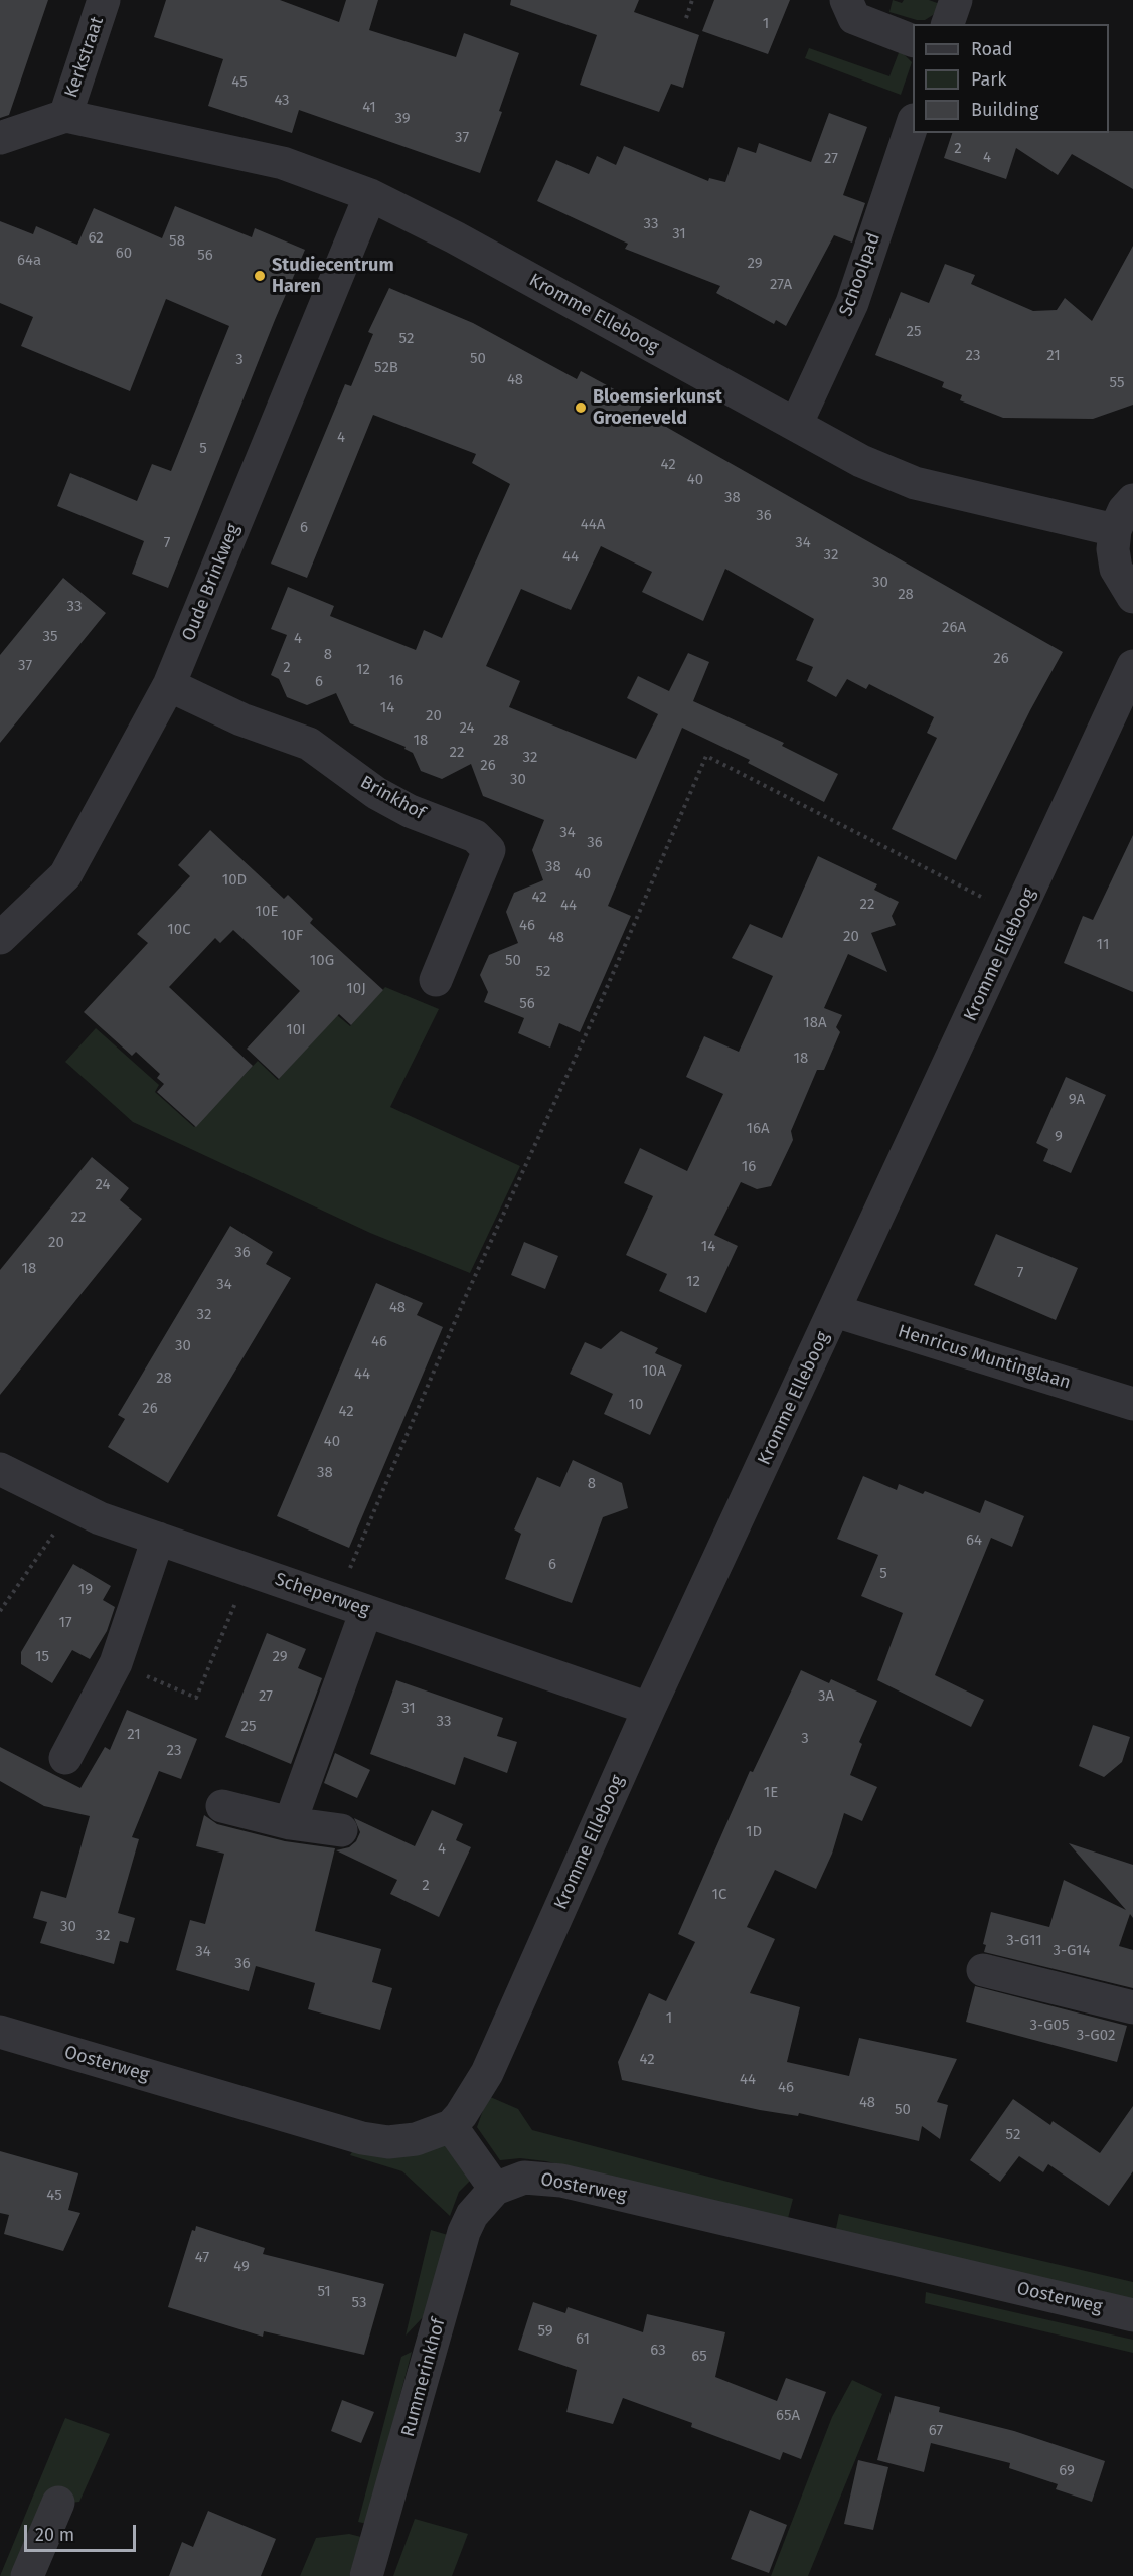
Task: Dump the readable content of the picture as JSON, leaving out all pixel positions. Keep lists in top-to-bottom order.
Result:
{
  "streets": {
    "street": [
      "Kerkstraat",
      "Schoolpad",
      "Kromme Elleboog",
      "Oude Brinkweg",
      "Brinkhof",
      "Henricus Muntinglaan",
      "Scheperweg",
      "Oosterweg",
      "Rummerinkhof"
    ]
  },
  "crossings": [
    ["Kerkstraat", "Kromme Elleboog"],
    ["Schoolpad", "Kromme Elleboog"],
    ["Kromme Elleboog", "Oude Brinkweg"],
    ["Kromme Elleboog", "Henricus Muntinglaan"],
    ["Kromme Elleboog", "Scheperweg"],
    ["Kromme Elleboog", "Oosterweg"],
    ["Oude Brinkweg", "Brinkhof"],
    ["Oosterweg", "Rummerinkhof"]
  ],
  "places": ["Studiecentrum Haren", "Bloemsierkunst Groeneveld"],
  "house_numbers": [
    "1",
    "45",
    "43",
    "41",
    "39",
    "37",
    "2",
    "4",
    "27",
    "33",
    "31",
    "62",
    "58",
    "60",
    "56",
    "64a",
    "29",
    "27A",
    "25",
    "52",
    "23",
    "21",
    "50",
    "3",
    "52B",
    "48",
    "55",
    "4",
    "5",
    "42",
    "40",
    "38",
    "36",
    "44A",
    "6",
    "7",
    "34",
    "32",
    "44",
    "30",
    "28",
    "33",
    "26A",
    "35",
    "4",
    "8",
    "26",
    "37",
    "2",
    "12",
    "16",
    "6",
    "14",
    "20",
    "24",
    "18",
    "28",
    "22",
    "32",
    "26",
    "30",
    "34",
    "36",
    "38",
    "40",
    "10D",
    "42",
    "22",
    "44",
    "10E",
    "46",
    "10C",
    "10F",
    "20",
    "48",
    "11",
    "10G",
    "50",
    "52",
    "10J",
    "56",
    "18A",
    "10I",
    "18",
    "9A",
    "16A",
    "9",
    "16",
    "24",
    "22",
    "20",
    "14",
    "36",
    "18",
    "7",
    "12",
    "34",
    "48",
    "32",
    "46",
    "30",
    "10A",
    "44",
    "28",
    "10",
    "26",
    "42",
    "40",
    "38",
    "8",
    "64",
    "6",
    "5",
    "19",
    "17",
    "15",
    "29",
    "27",
    "3A",
    "31",
    "33",
    "25",
    "21",
    "3",
    "23",
    "1E",
    "1D",
    "4",
    "2",
    "1C",
    "30",
    "32",
    "3-G11",
    "3-G14",
    "34",
    "36",
    "1",
    "3-G05",
    "3-G02",
    "42",
    "44",
    "46",
    "48",
    "50",
    "52",
    "45",
    "47",
    "49",
    "51",
    "53",
    "59",
    "61",
    "63",
    "65",
    "65A",
    "67",
    "69"
  ],
  "legend": ["Road", "Park", "Building"],
  "scale_bar": "20 m"
}
